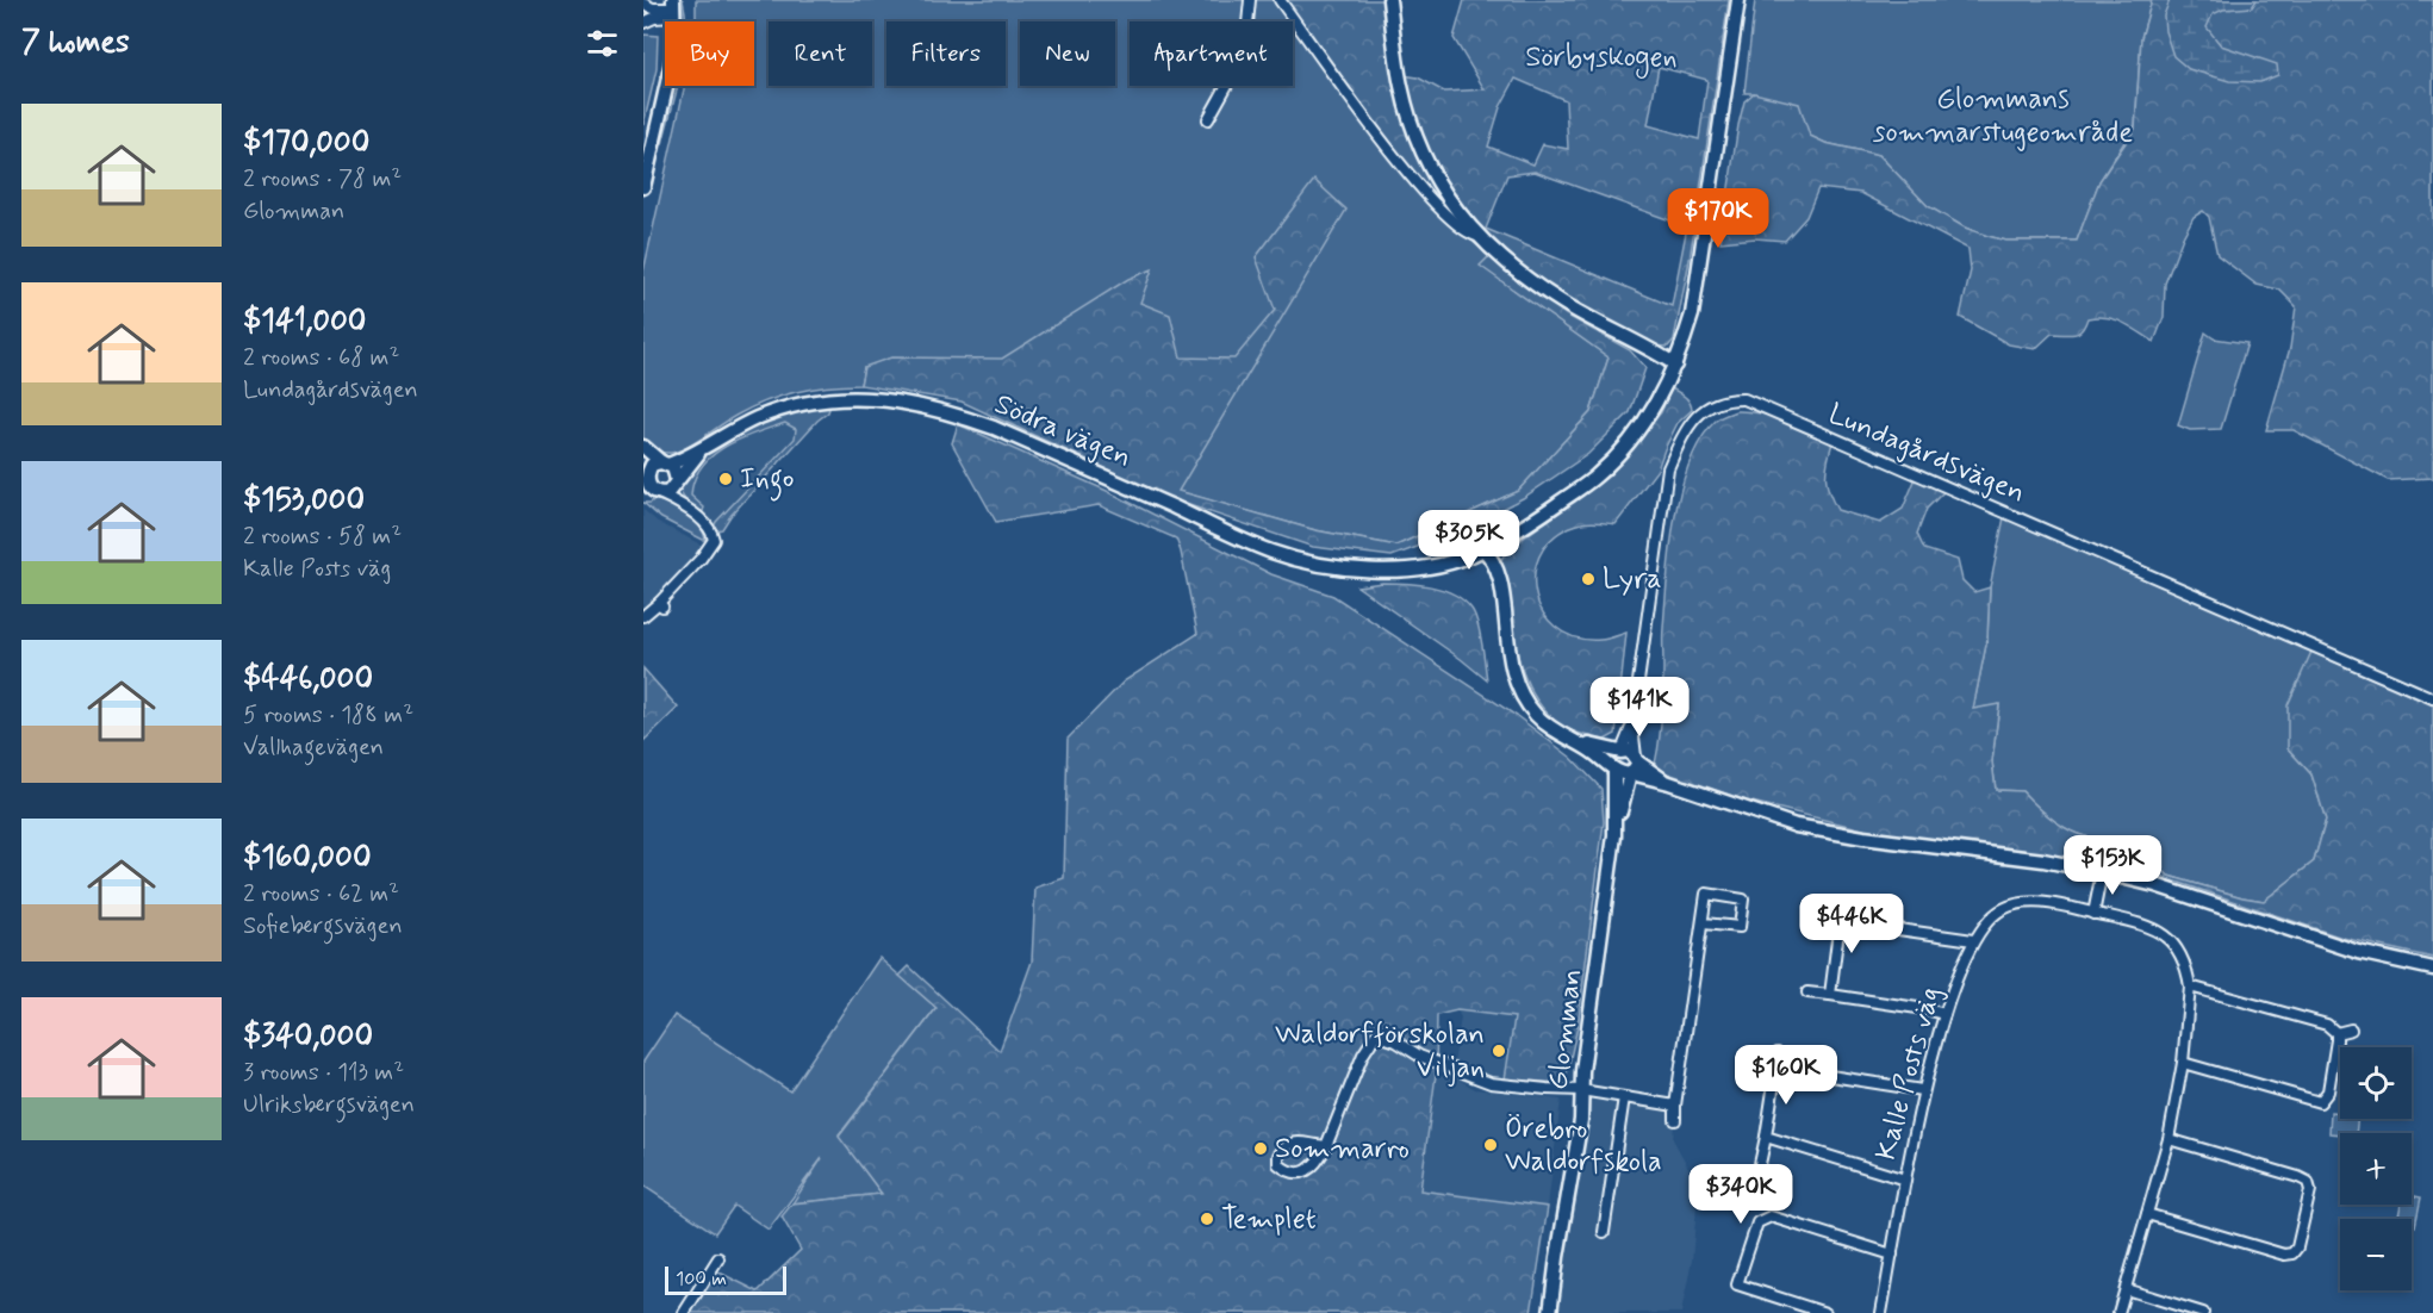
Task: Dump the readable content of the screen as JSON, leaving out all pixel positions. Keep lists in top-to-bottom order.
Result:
{
  "streets": {
    "street": [
      "Södra vägen",
      "Lundagårdsvägen",
      "Glomman",
      "Kalle Posts väg"
    ]
  },
  "crossings": [
    ["Lundagårdsvägen", "Glomman"]
  ],
  "parks": ["Sörbyskogen", "Glommans sommarstugeområde"],
  "places": [
    "Ingo",
    "Lyra",
    "Waldorfförskolan Viljan",
    "Örebro Waldorfskola",
    "Sommarro",
    "Templet"
  ],
  "scale_bar": "100 m",
  "page": {
    "heading": "7 homes",
    "chip": [
      "Buy",
      "Rent",
      "Filters",
      "New",
      "Apartment"
    ],
    "list": [
      {
        "name": "$170,000",
        "note": "2 rooms · 78 m² · Glomman"
      },
      {
        "name": "$141,000",
        "note": "2 rooms · 68 m² · Lundagårdsvägen"
      },
      {
        "name": "$153,000",
        "note": "2 rooms · 58 m² · Kalle Posts väg"
      },
      {
        "name": "$446,000",
        "note": "5 rooms · 188 m² · Vallhagevägen"
      },
      {
        "name": "$160,000",
        "note": "2 rooms · 62 m² · Sofiebergsvägen"
      },
      {
        "name": "$340,000",
        "note": "3 rooms · 113 m² · Ulriksbergsvägen"
      }
    ],
    "price": [
      "$170K",
      "$305K",
      "$141K",
      "$153K",
      "$446K",
      "$160K",
      "$340K"
    ],
    "map_buttons": ["+", "−"],
    "scale": "100 m"
  }
}
